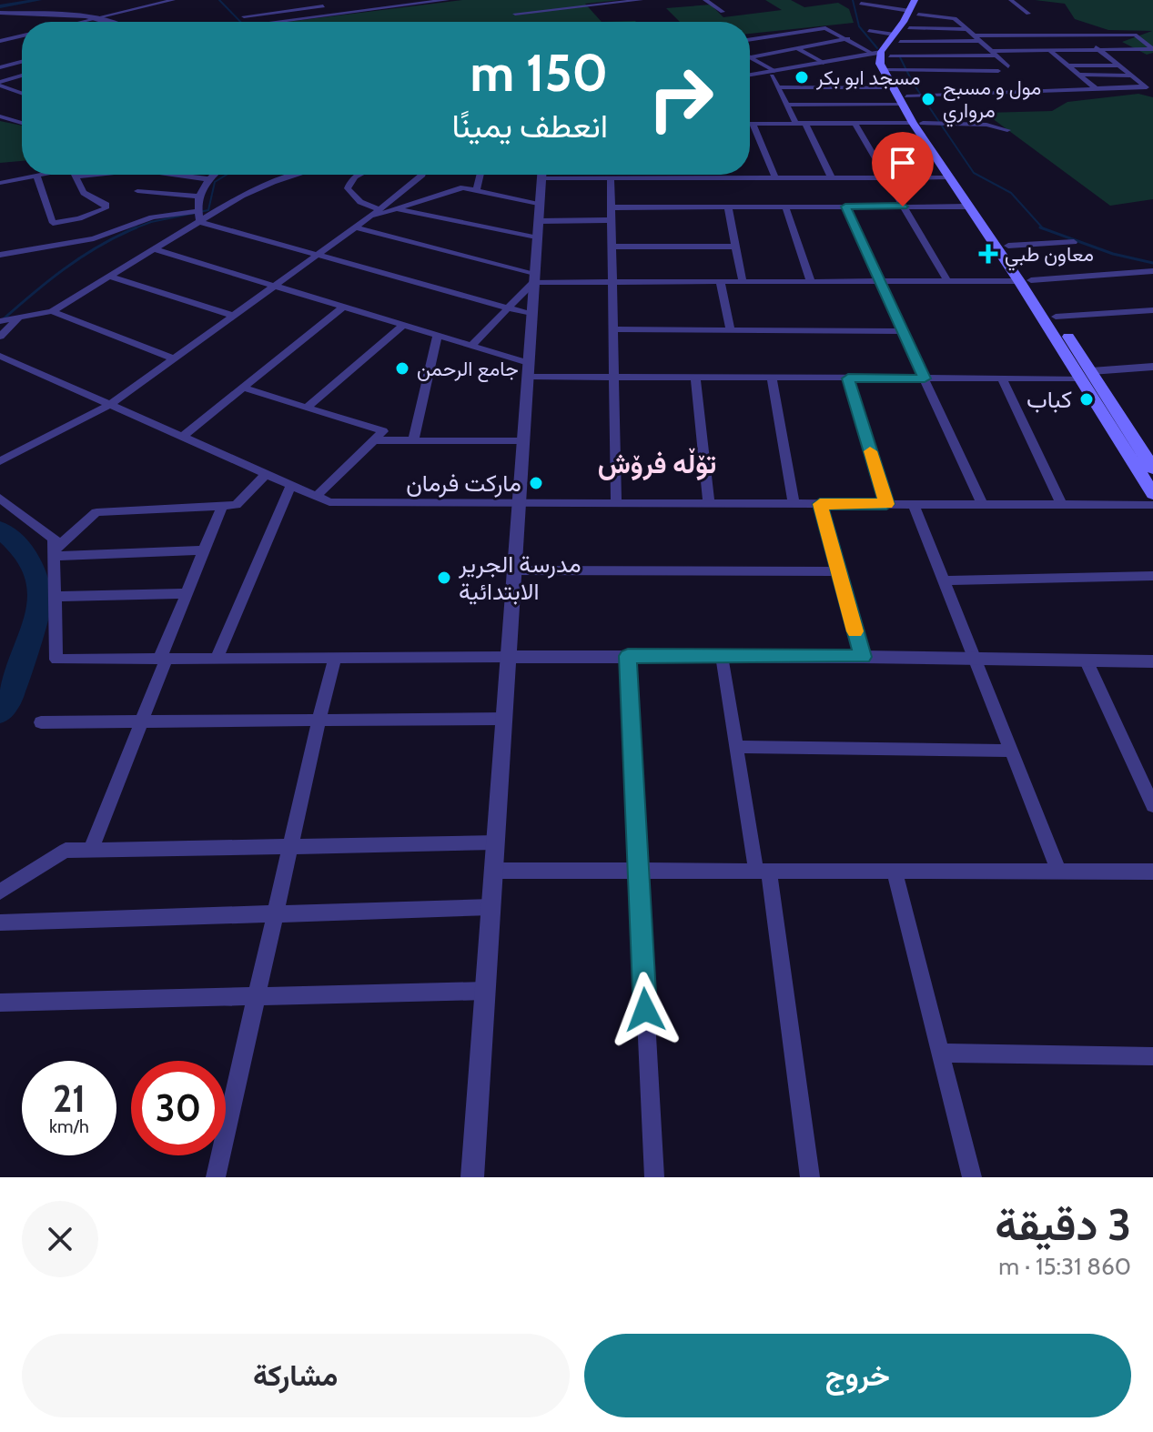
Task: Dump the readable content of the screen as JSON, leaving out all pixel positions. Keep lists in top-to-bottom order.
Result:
{
  "districts": ["تۆڵە فرۆش"],
  "places": {
    "other": [
      "مسجد ابو بكر",
      "مول و مسبح مرواري",
      "جامع الرحمن",
      "كباب",
      "مارکت فرمان",
      "مدرسة الجرير الابتدائية"
    ],
    "health": ["معاون طبي"]
  },
  "page": {
    "turn": ["150 m", "انعطف يمينًا"],
    "speed": "21 km/h",
    "limit": "30",
    "heading": ["3 دقيقة", "860 m · 15:31"],
    "buttons": ["خروج", "مشاركة"]
  }
}
